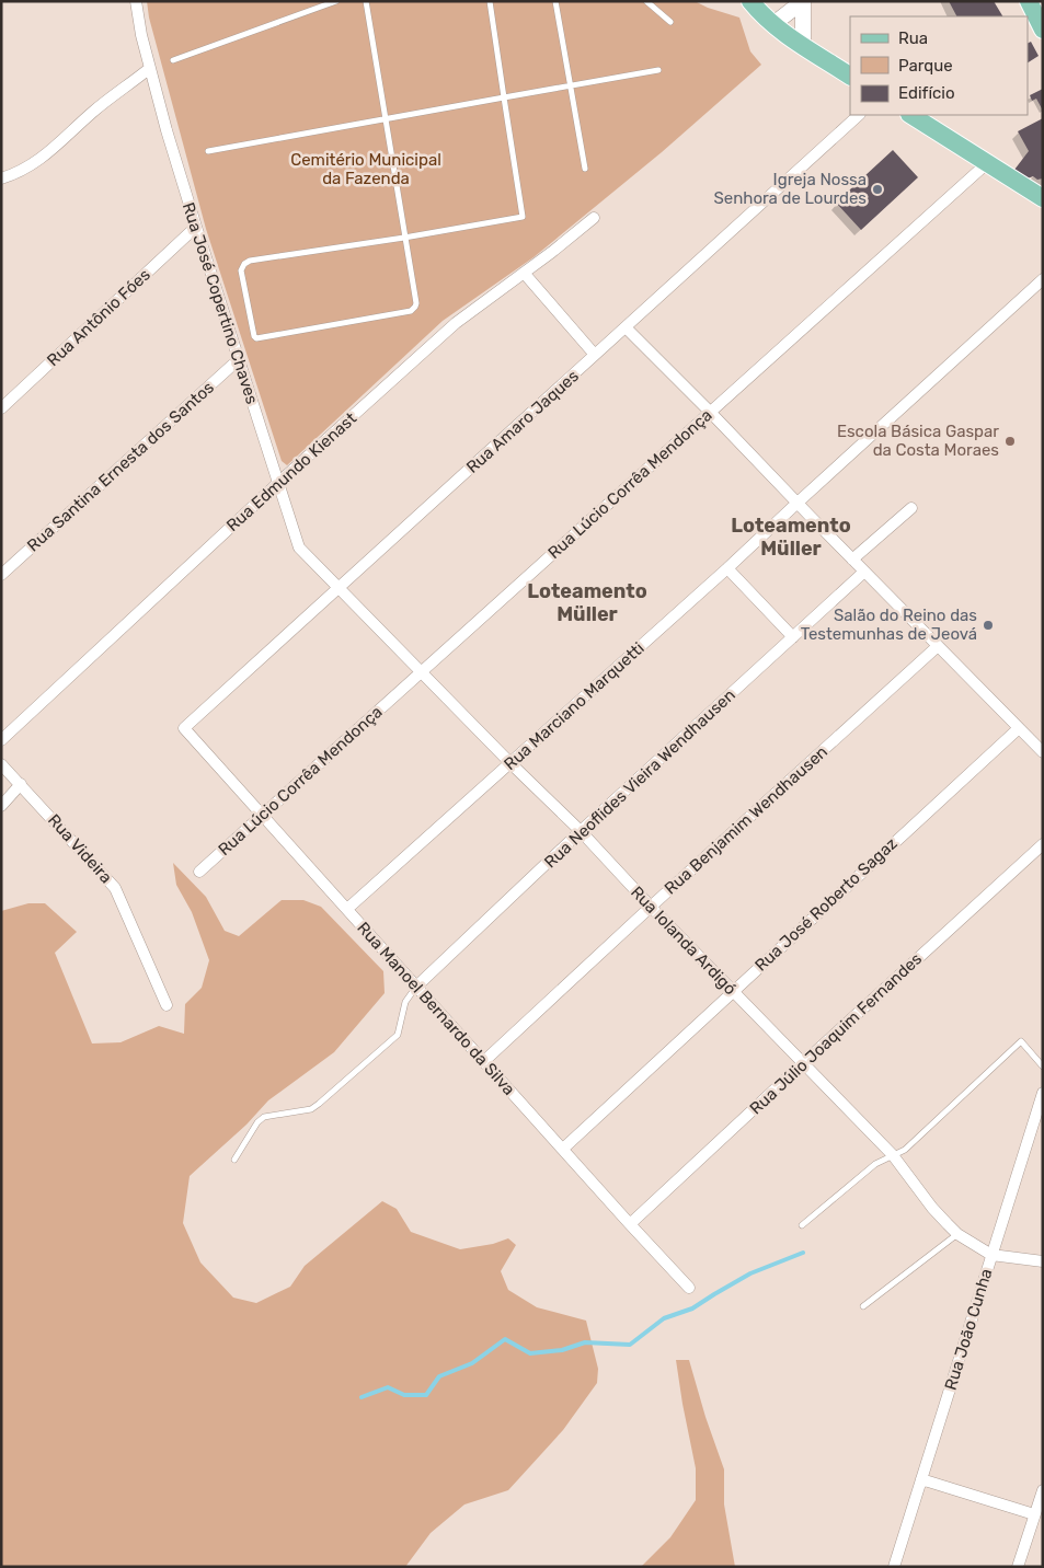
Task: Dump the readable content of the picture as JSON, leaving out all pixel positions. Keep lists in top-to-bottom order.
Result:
{
  "streets": {
    "street": [
      "Rua José Copertino Chaves",
      "Rua Antônio Fóes",
      "Rua Amaro Jaques",
      "Rua Santina Ernesta dos Santos",
      "Rua Edmundo Kienast",
      "Rua Lúcio Corrêa Mendonça",
      "Rua Marciano Marquetti",
      "Rua Neoflides Vieira Wendhausen",
      "Rua Benjamim Wendhausen",
      "Rua Videira",
      "Rua José Roberto Sagaz",
      "Rua Iolanda Ardigó",
      "Rua Manoel Bernardo da Silva",
      "Rua Júlio Joaquim Fernandes",
      "Rua João Cunha"
    ]
  },
  "crossings": [
    ["Rua José Copertino Chaves", "Rua Antônio Fóes"],
    ["Rua José Copertino Chaves", "Rua Amaro Jaques"],
    ["Rua José Copertino Chaves", "Rua Santina Ernesta dos Santos"],
    ["Rua José Copertino Chaves", "Rua Edmundo Kienast"],
    ["Rua José Copertino Chaves", "Rua Iolanda Ardigó"],
    ["Rua Amaro Jaques", "Rua Iolanda Ardigó"],
    ["Rua Amaro Jaques", "Rua Manoel Bernardo da Silva"],
    ["Rua Lúcio Corrêa Mendonça", "Rua Iolanda Ardigó"],
    ["Rua Lúcio Corrêa Mendonça", "Rua Manoel Bernardo da Silva"],
    ["Rua Marciano Marquetti", "Rua Iolanda Ardigó"],
    ["Rua Marciano Marquetti", "Rua Manoel Bernardo da Silva"],
    ["Rua Neoflides Vieira Wendhausen", "Rua Iolanda Ardigó"],
    ["Rua Neoflides Vieira Wendhausen", "Rua Manoel Bernardo da Silva"],
    ["Rua Benjamim Wendhausen", "Rua Iolanda Ardigó"],
    ["Rua Benjamim Wendhausen", "Rua Manoel Bernardo da Silva"],
    ["Rua José Roberto Sagaz", "Rua Iolanda Ardigó"],
    ["Rua José Roberto Sagaz", "Rua Manoel Bernardo da Silva"],
    ["Rua Iolanda Ardigó", "Rua Júlio Joaquim Fernandes"],
    ["Rua Iolanda Ardigó", "Rua João Cunha"],
    ["Rua Manoel Bernardo da Silva", "Rua Júlio Joaquim Fernandes"]
  ],
  "districts": ["Loteamento Müller", "Loteamento Müller"],
  "parks": ["Cemitério Municipal da Fazenda"],
  "places": ["Igreja Nossa Senhora de Lourdes", "Escola Básica Gaspar da Costa Moraes", "Salão do Reino das Testemunhas de Jeová"],
  "legend": ["Rua", "Parque", "Edifício"]
}
